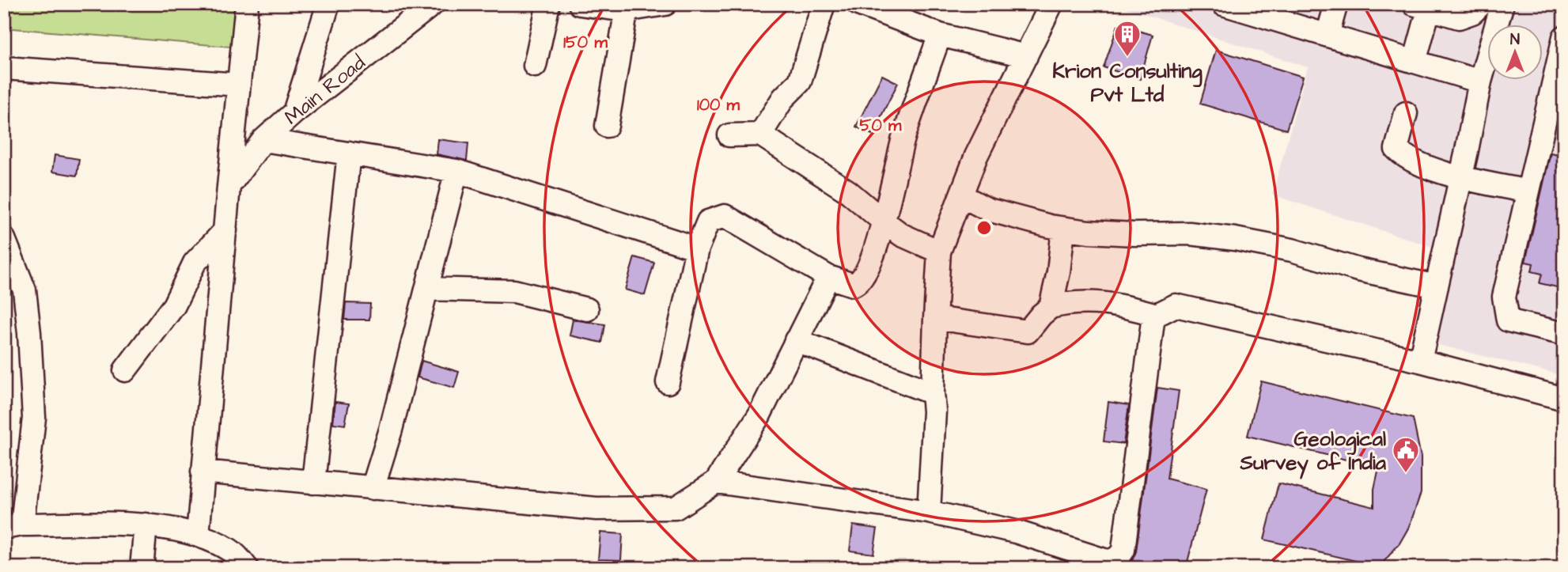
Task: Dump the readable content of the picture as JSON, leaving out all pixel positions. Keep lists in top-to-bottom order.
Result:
{
  "streets": {
    "street": ["Main Road"]
  },
  "places": {
    "building": ["Krion Consulting Pvt Ltd"],
    "public building": ["Geological Survey of India"]
  },
  "north": "top",
  "rings": ["150 m", "100 m", "50 m"]
}
